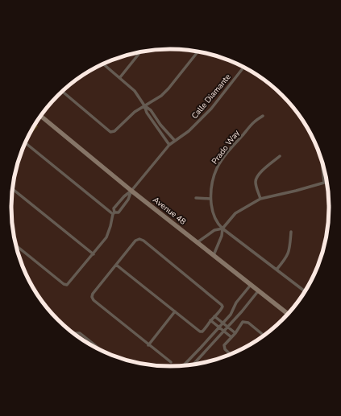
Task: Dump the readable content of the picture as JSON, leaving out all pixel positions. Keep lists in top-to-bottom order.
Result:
{
  "streets": {
    "main road": ["Avenue 48"],
    "street": ["Calle Diamante", "Prado Way"]
  },
  "crossings": [
    ["Calle Diamante", "Avenue 48"]
  ]
}
